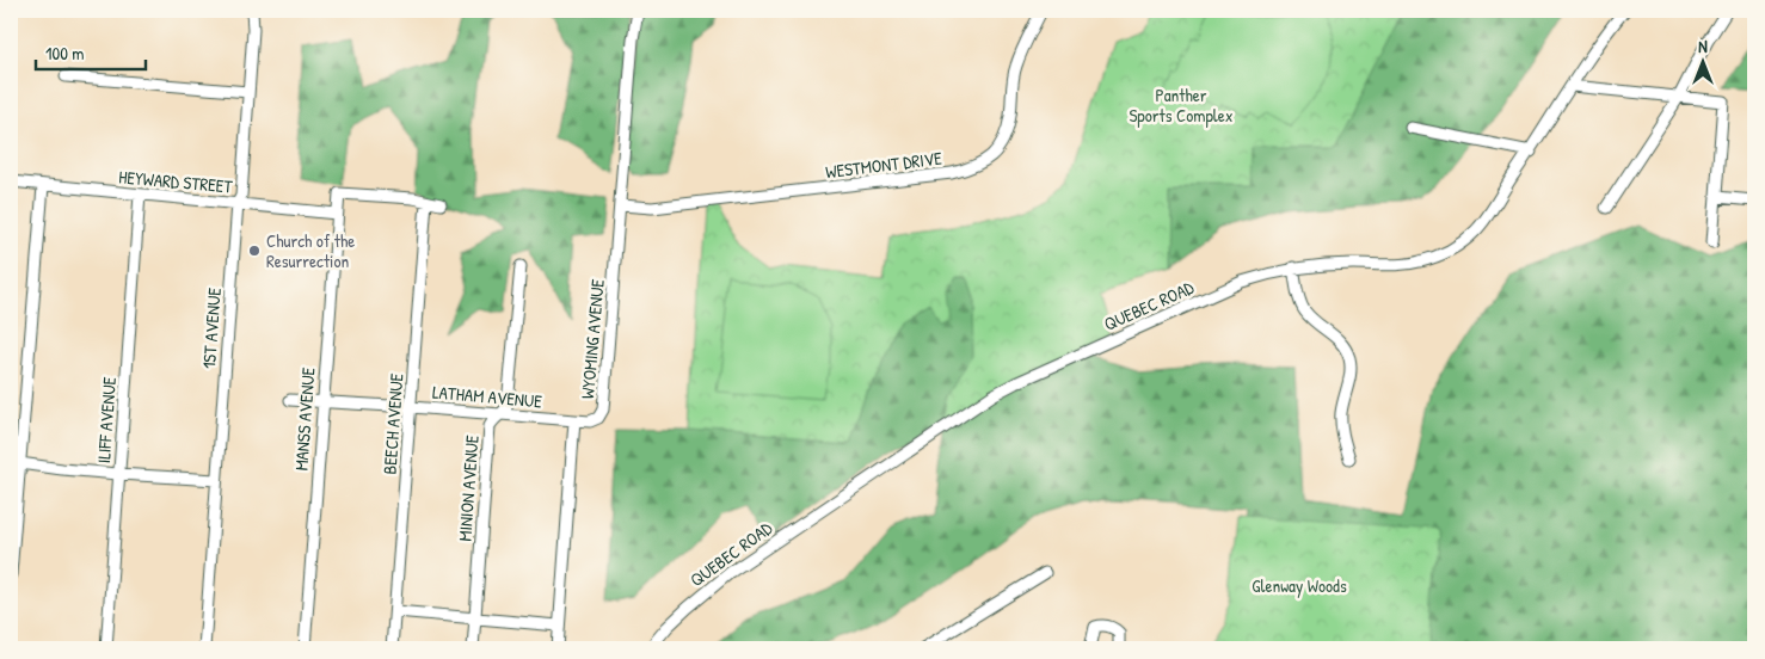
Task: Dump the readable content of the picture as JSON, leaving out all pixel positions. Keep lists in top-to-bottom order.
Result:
{
  "streets": {
    "street": [
      "WESTMONT DRIVE",
      "HEYWARD STREET",
      "QUEBEC ROAD",
      "1ST AVENUE",
      "WYOMING AVENUE",
      "LATHAM AVENUE",
      "MANSS AVENUE",
      "ILIFF AVENUE",
      "BEECH AVENUE",
      "MINION AVENUE"
    ]
  },
  "crossings": [
    ["WESTMONT DRIVE", "WYOMING AVENUE"],
    ["HEYWARD STREET", "1ST AVENUE"],
    ["HEYWARD STREET", "MANSS AVENUE"],
    ["HEYWARD STREET", "ILIFF AVENUE"],
    ["WYOMING AVENUE", "LATHAM AVENUE"],
    ["LATHAM AVENUE", "MANSS AVENUE"],
    ["LATHAM AVENUE", "BEECH AVENUE"],
    ["LATHAM AVENUE", "MINION AVENUE"],
    ["MANSS AVENUE", "BEECH AVENUE"]
  ],
  "parks": ["Panther Sports Complex", "Glenway Woods"],
  "places": ["Church of the Resurrection"],
  "scale_bar": "100 m",
  "north": "top"
}
